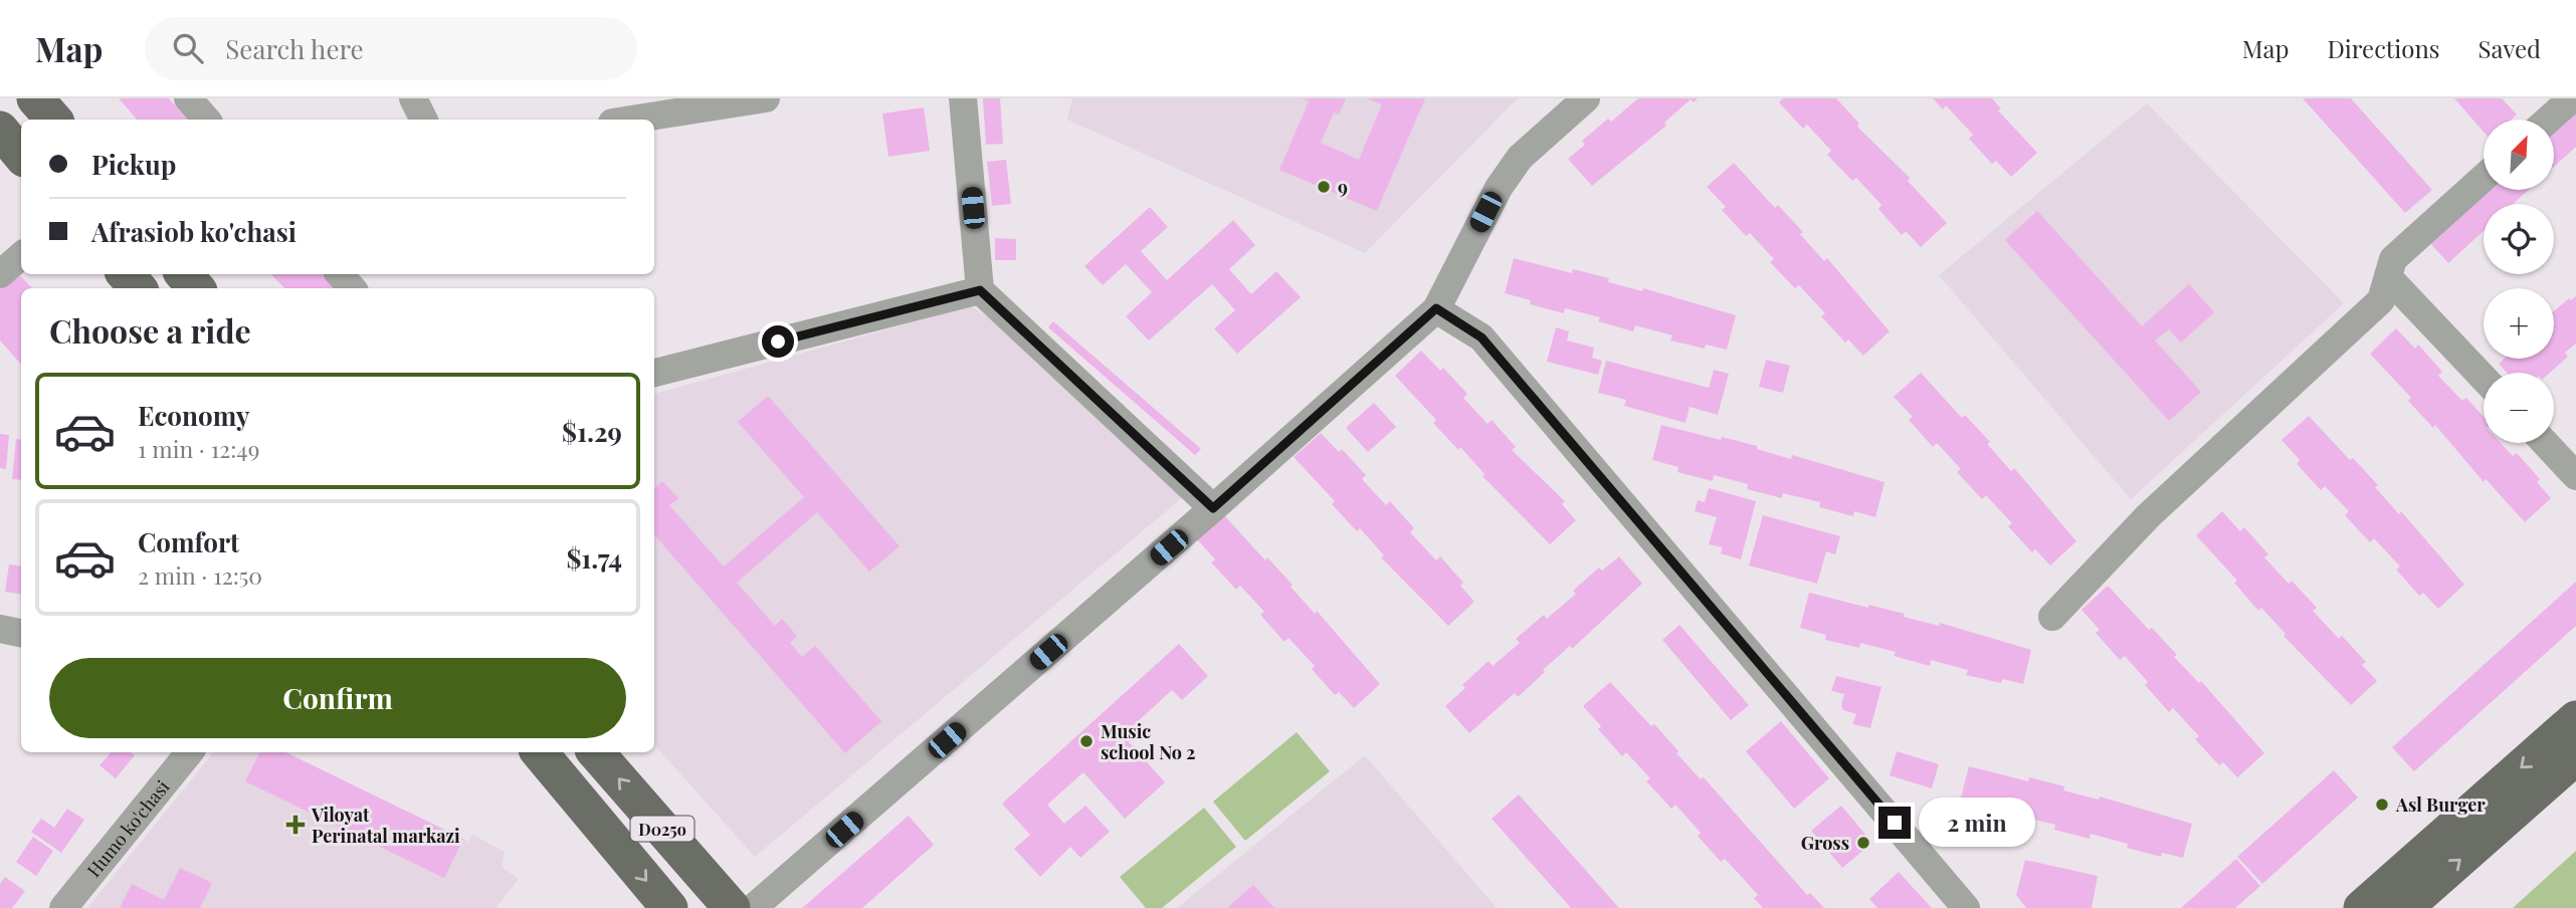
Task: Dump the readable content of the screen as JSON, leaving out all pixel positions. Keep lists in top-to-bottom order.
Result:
{
  "streets": {
    "main road": ["D025o"],
    "street": ["Humo ko'chasi"]
  },
  "places": {
    "other": [
      "9",
      "Music school No 2",
      "Asl Burger",
      "Gross"
    ],
    "health": ["Viloyat Perinatal markazi"]
  },
  "north": "top right",
  "page": {
    "header": "Map",
    "search": "Search here",
    "nav": ["Map", "Directions", "Saved"],
    "map_buttons": ["+", "−"],
    "banner": ["Pickup", "Afrasiob ko'chasi"],
    "heading": "Choose a ride",
    "list": [
      {
        "name": "Economy",
        "note": "1 min · 12:49",
        "value": "$1.29"
      },
      {
        "name": "Comfort",
        "note": "2 min · 12:50",
        "value": "$1.74"
      }
    ],
    "buttons": "Confirm",
    "bubble": "2 min"
  }
}
